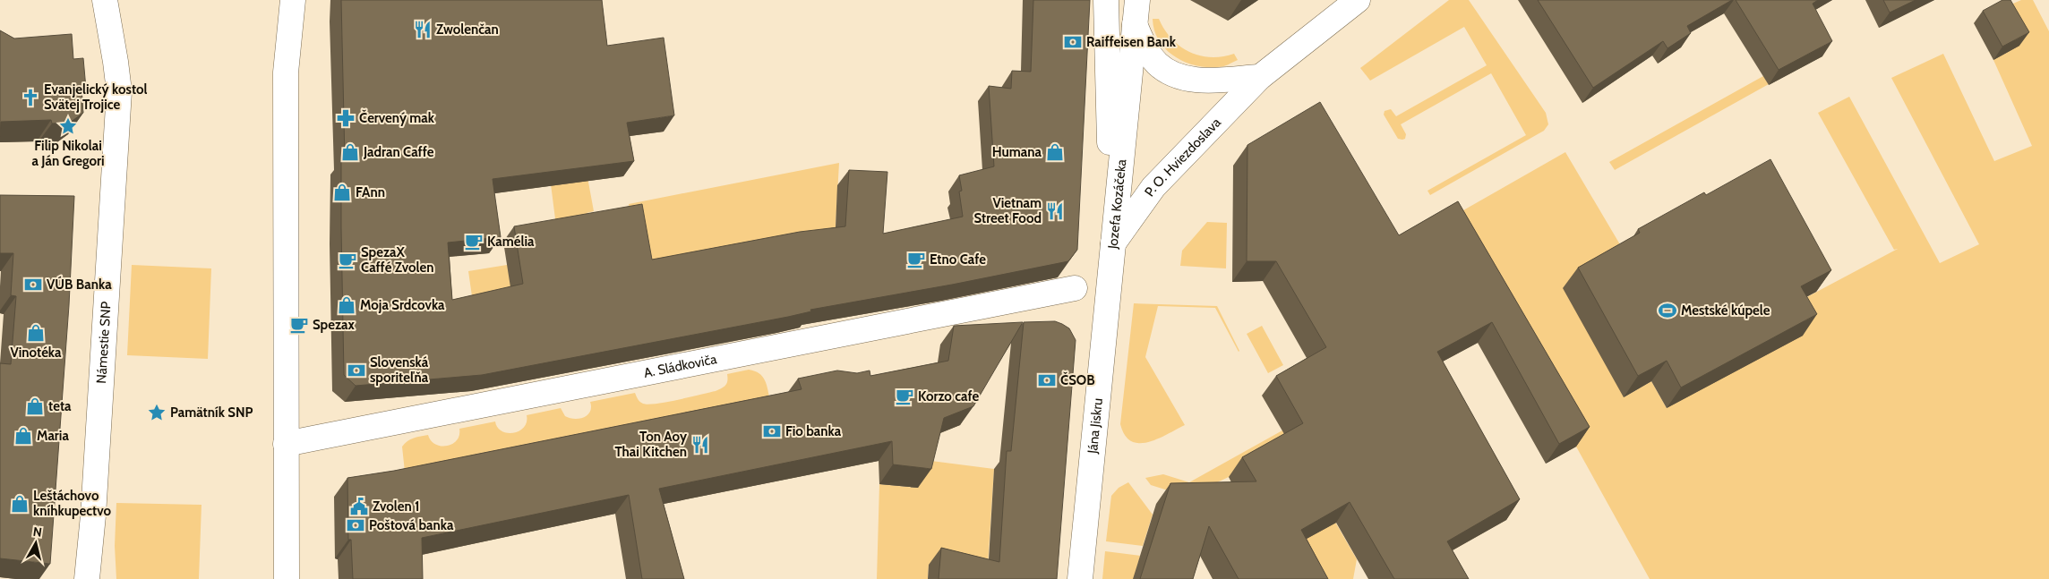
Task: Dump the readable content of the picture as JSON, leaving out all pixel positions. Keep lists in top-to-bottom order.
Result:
{
  "streets": {
    "street": [
      "P. O. Hviezdoslava",
      "Jozefa Kozáčeka",
      "Námestie SNP",
      "A. Sládkoviča",
      "Jána Jiskru"
    ]
  },
  "crossings": [
    ["P. O. Hviezdoslava", "Jozefa Kozáčeka"],
    ["P. O. Hviezdoslava", "Jána Jiskru"],
    ["Jozefa Kozáčeka", "Jána Jiskru"]
  ],
  "places": {
    "restaurant": ["Zwolenčan", "Vietnam Street Food", "Ton Aoy Thai Kitchen"],
    "bank": [
      "Raiffeisen Bank",
      "VÚB Banka",
      "Slovenská sporiteľňa",
      "ČSOB",
      "Fio banka",
      "Poštová banka"
    ],
    "church": ["Evanjelický kostol Svätej Trojice"],
    "pharmacy": ["Červený mak"],
    "place": ["Filip Nikolai a Ján Gregori", "Pamätník SNP"],
    "shop": [
      "Jadran Caffe",
      "Humana",
      "FAnn",
      "Moja Srdcovka",
      "Vinotéka",
      "teta",
      "Maria",
      "Leštáchovo kníhkupectvo"
    ],
    "cafe": [
      "Kamélia",
      "Etno Cafe",
      "SpezaX Caffé Zvolen",
      "Spezax",
      "Korzo cafe"
    ],
    "sports": ["Mestské kúpele"],
    "public building": ["Zvolen 1"]
  },
  "north": "top"
}
